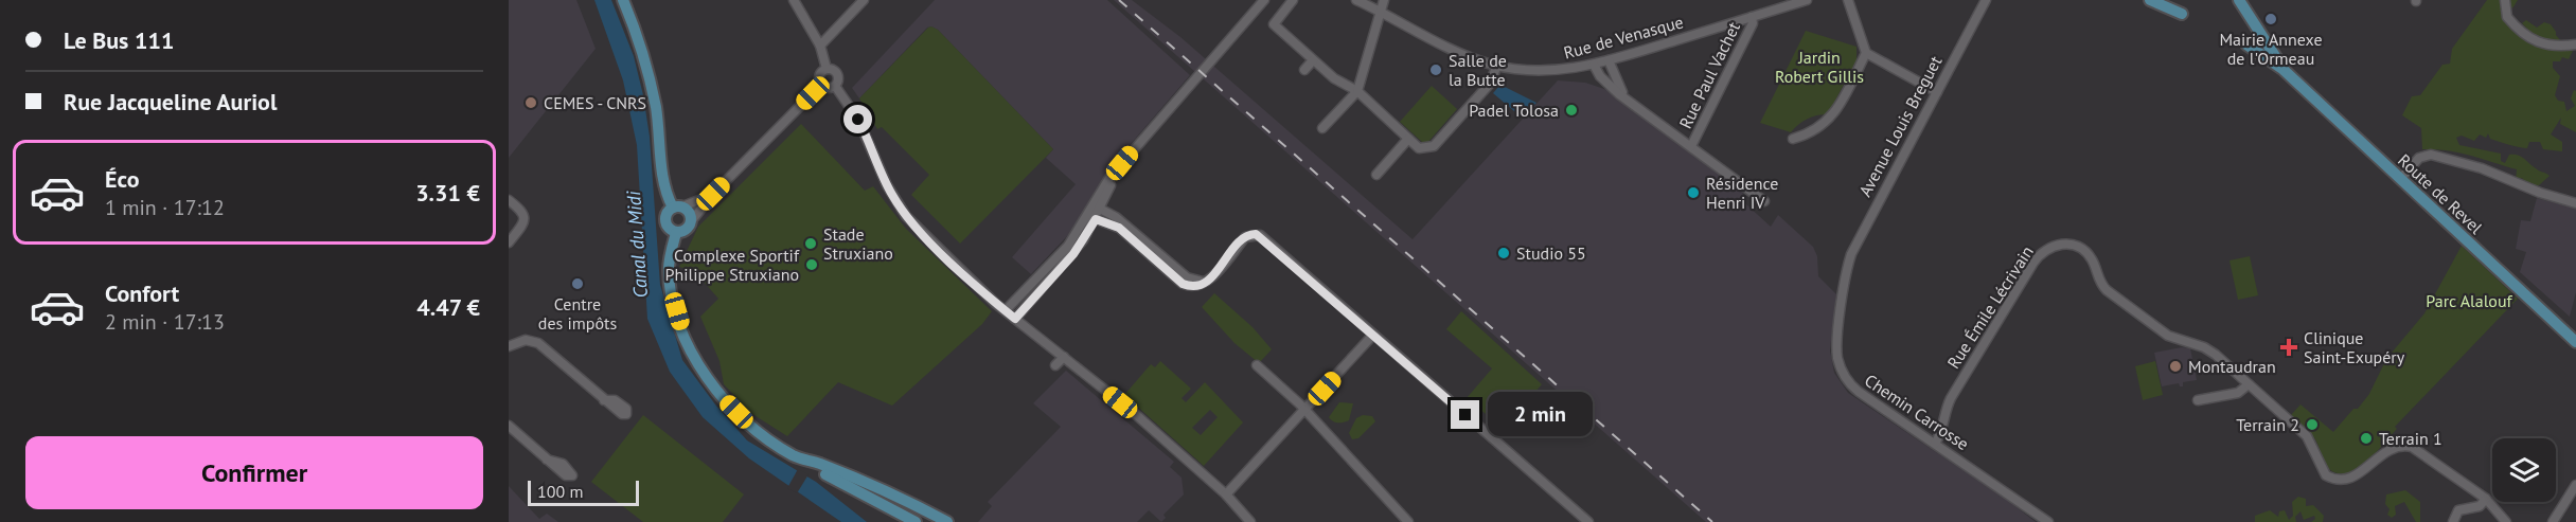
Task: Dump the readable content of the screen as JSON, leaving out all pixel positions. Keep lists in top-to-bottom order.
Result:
{
  "streets": {
    "main road": ["Route de Revel"],
    "street": [
      "Rue de Venasque",
      "Rue Paul Vachet",
      "Avenue Louis Breguet",
      "Rue Émile Lécrivain",
      "Chemin Carrosse"
    ]
  },
  "crossings": [
    ["Rue de Venasque", "Rue Paul Vachet"],
    ["Avenue Louis Breguet", "Chemin Carrosse"],
    ["Rue Émile Lécrivain", "Chemin Carrosse"]
  ],
  "water": ["Canal du Midi"],
  "parks": ["Jardin Robert Gillis", "Parc Alalouf"],
  "places": {
    "other": [
      "Mairie Annexe de l'Ormeau",
      "Salle de la Butte",
      "CEMES - CNRS",
      "Padel Tolosa",
      "Résidence Henri IV",
      "Stade Struxiano",
      "Studio 55",
      "Complexe Sportif Philippe Struxiano",
      "Centre des impôts",
      "Montaudran",
      "Terrain 2",
      "Terrain 1"
    ],
    "health": ["Clinique Saint-Exupéry"]
  },
  "scale_bar": "100 m",
  "page": {
    "banner": ["Le Bus 111", "Rue Jacqueline Auriol"],
    "list": [
      {
        "name": "Éco",
        "note": "1 min · 17:12",
        "value": "3.31 €"
      },
      {
        "name": "Confort",
        "note": "2 min · 17:13",
        "value": "4.47 €"
      }
    ],
    "bubble": "2 min",
    "buttons": "Confirmer",
    "scale": "100 m"
  }
}
